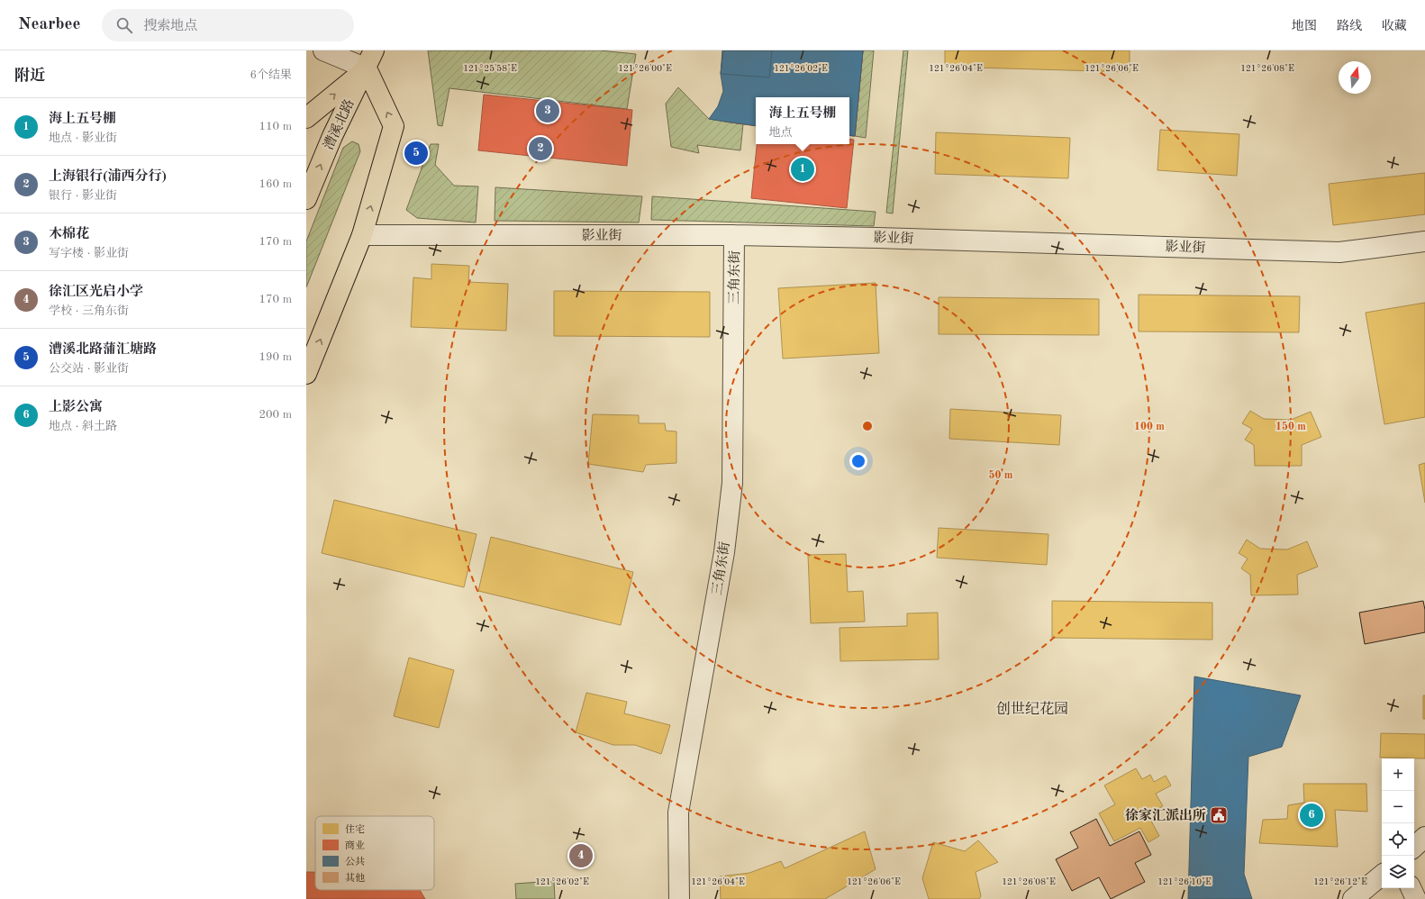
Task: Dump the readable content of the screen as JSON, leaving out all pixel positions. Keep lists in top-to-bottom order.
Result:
{
  "streets": {
    "main road": ["漕溪北路"],
    "street": ["影业街", "三角东街"]
  },
  "crossings": [
    ["影业街", "三角东街"]
  ],
  "districts": ["创世纪花园"],
  "places": {
    "public building": ["徐家汇派出所"]
  },
  "legend": [
    "住宅",
    "商业",
    "公共",
    "其他"
  ],
  "north": "top",
  "page": {
    "header": "Nearbee",
    "search": "搜索地点",
    "nav": ["地图", "路线", "收藏"],
    "heading": ["附近", "6个结果"],
    "list": [
      {
        "mark": "1",
        "name": "海上五号棚",
        "note": "地点 · 影业街",
        "value": "110 m"
      },
      {
        "mark": "2",
        "name": "上海银行(浦西分行)",
        "note": "银行 · 影业街",
        "value": "160 m"
      },
      {
        "mark": "3",
        "name": "木棉花",
        "note": "写字楼 · 影业街",
        "value": "170 m"
      },
      {
        "mark": "4",
        "name": "徐汇区光启小学",
        "note": "学校 · 三角东街",
        "value": "170 m"
      },
      {
        "mark": "5",
        "name": "漕溪北路蒲汇塘路",
        "note": "公交站 · 影业街",
        "value": "190 m"
      },
      {
        "mark": "6",
        "name": "上影公寓",
        "note": "地点 · 斜土路",
        "value": "200 m"
      }
    ],
    "popup": ["海上五号棚", "地点"],
    "pins": [
      "3",
      "2",
      "5",
      "1",
      "6",
      "4"
    ],
    "map_buttons": ["+", "−"]
  },
  "coordinates": [
    "121°25'58\"E",
    "121°26'00\"E",
    "121°26'02\"E",
    "121°26'04\"E",
    "121°26'06\"E",
    "121°26'08\"E",
    "121°26'10\"E",
    "121°26'12\"E"
  ],
  "rings": ["100 m", "150 m", "50 m"]
}
